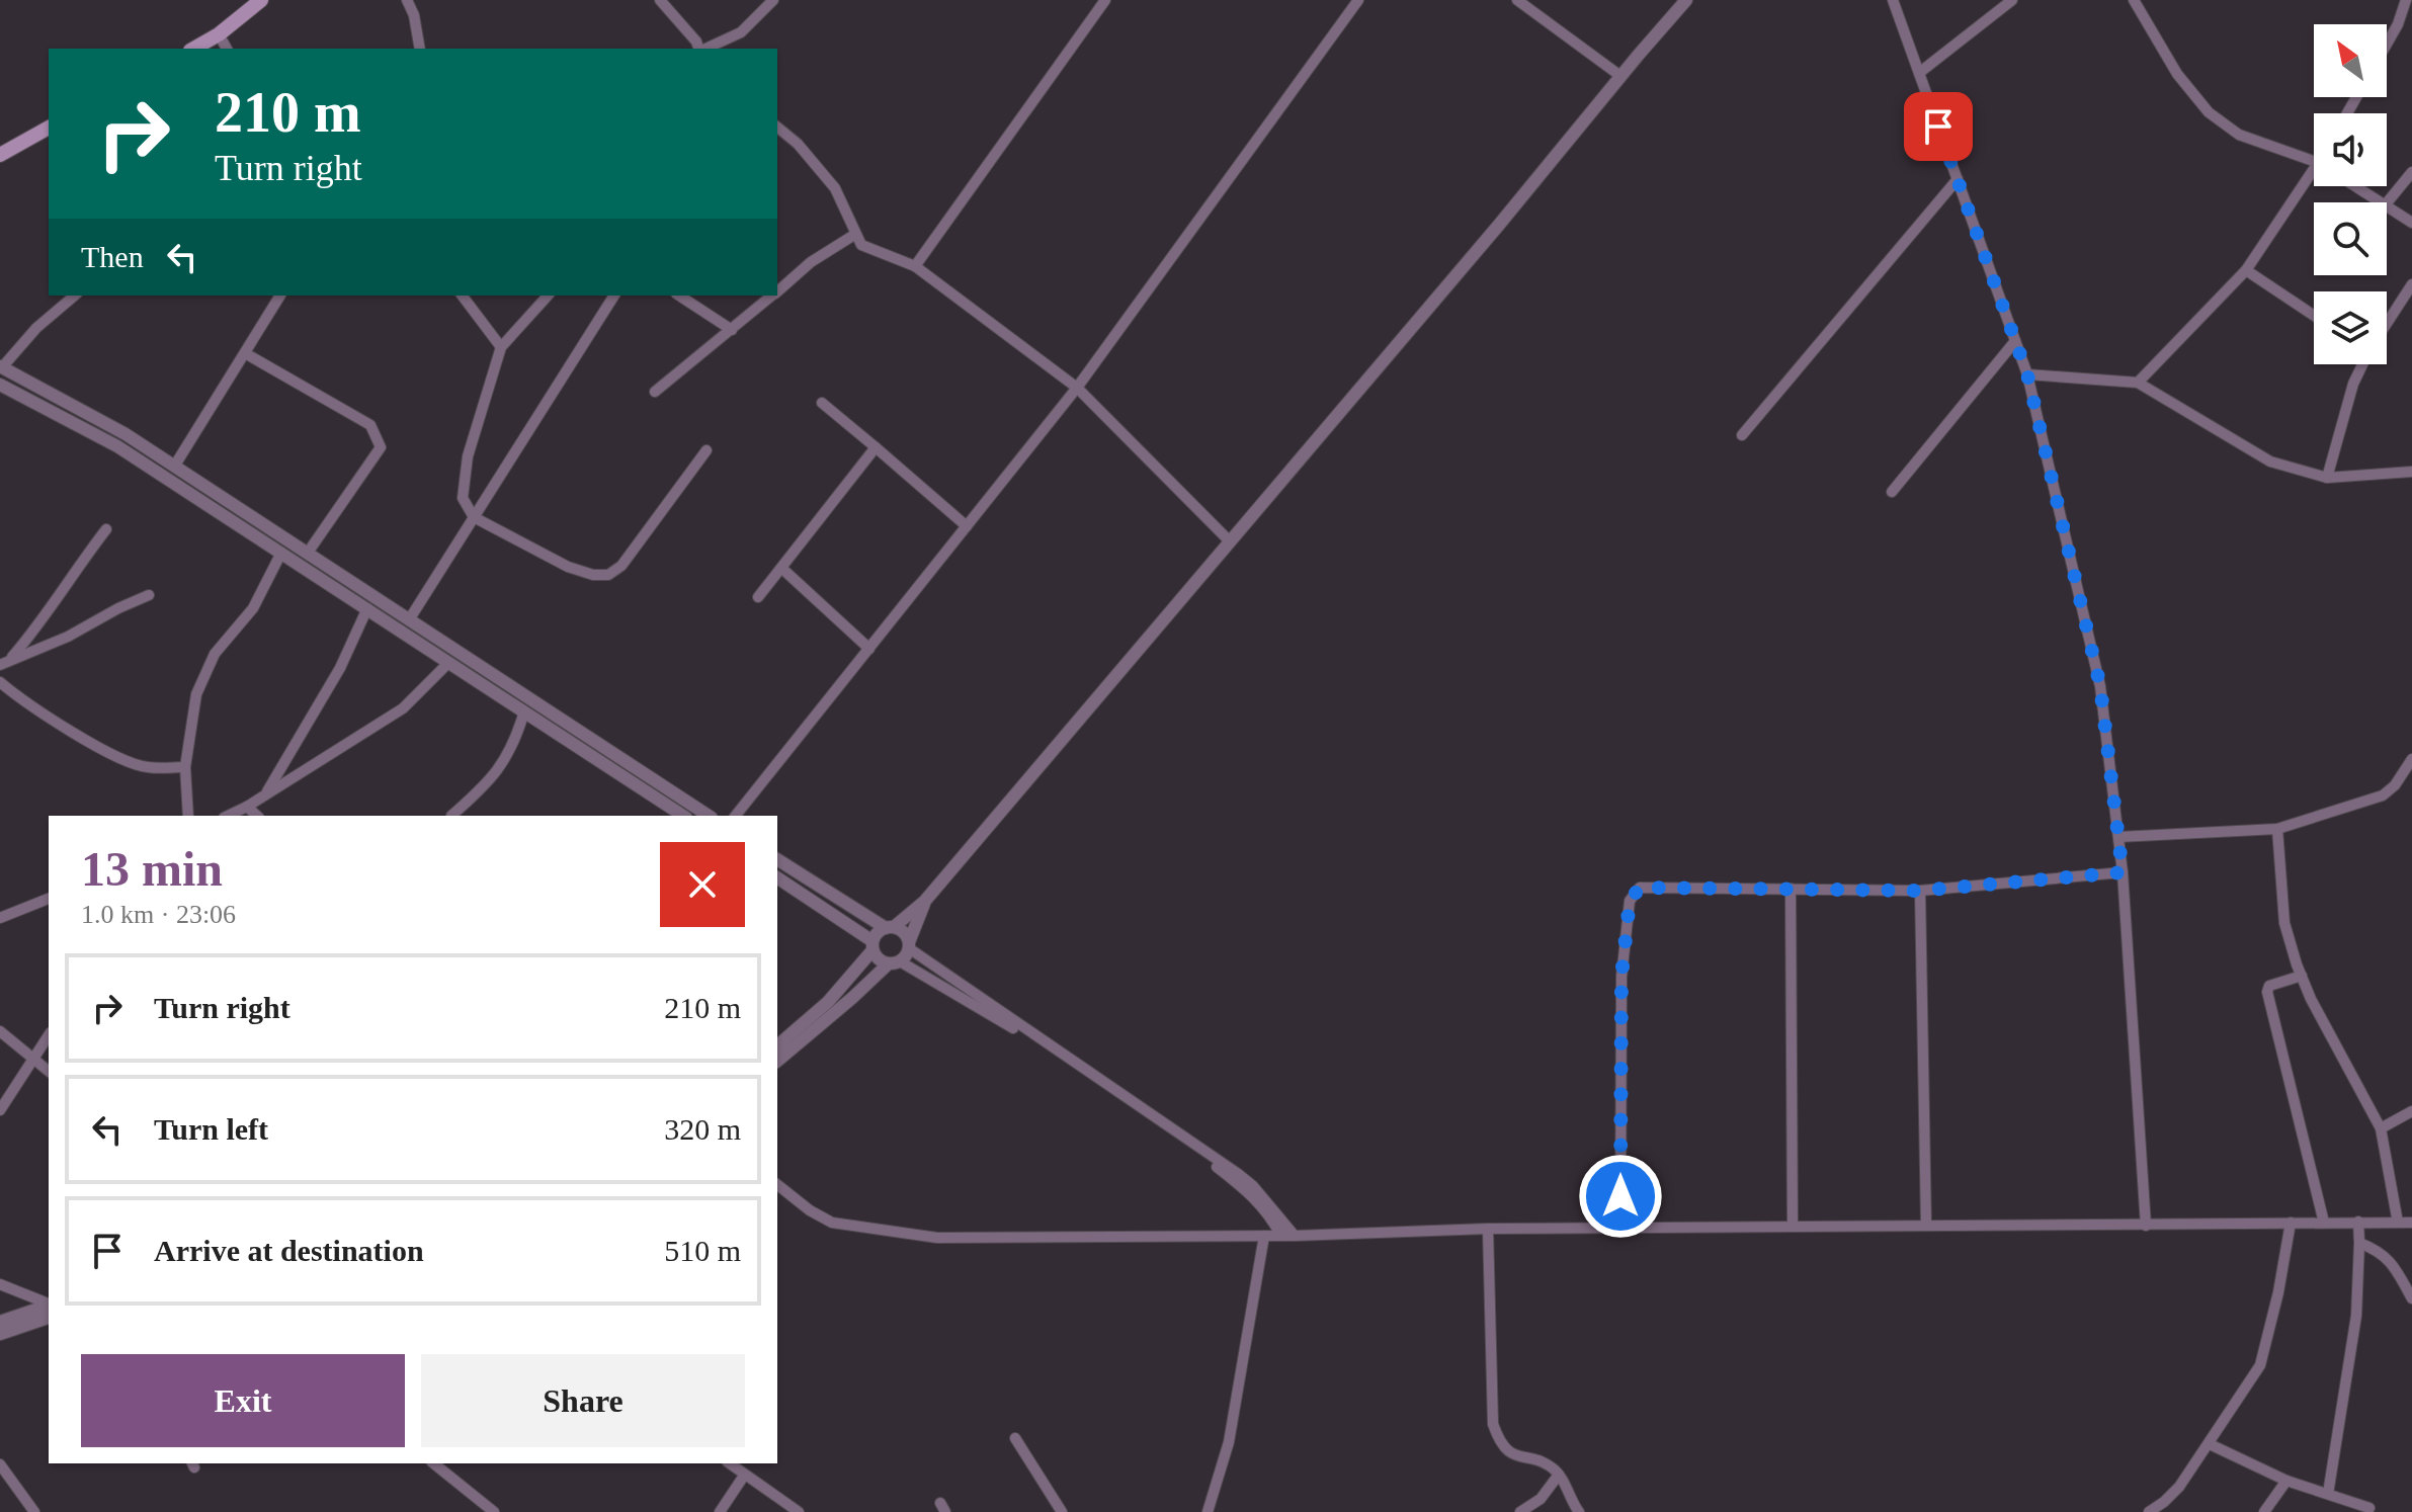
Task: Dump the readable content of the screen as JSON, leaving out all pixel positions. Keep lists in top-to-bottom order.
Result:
{
  "north": "top left",
  "page": {
    "turn": ["210 m", "Turn right"],
    "then": "Then",
    "heading": ["13 min", "1.0 km · 23:06"],
    "list": [
      {
        "name": "Turn right",
        "value": "210 m"
      },
      {
        "name": "Turn left",
        "value": "320 m"
      },
      {
        "name": "Arrive at destination",
        "value": "510 m"
      }
    ],
    "buttons": ["Exit", "Share"]
  }
}
